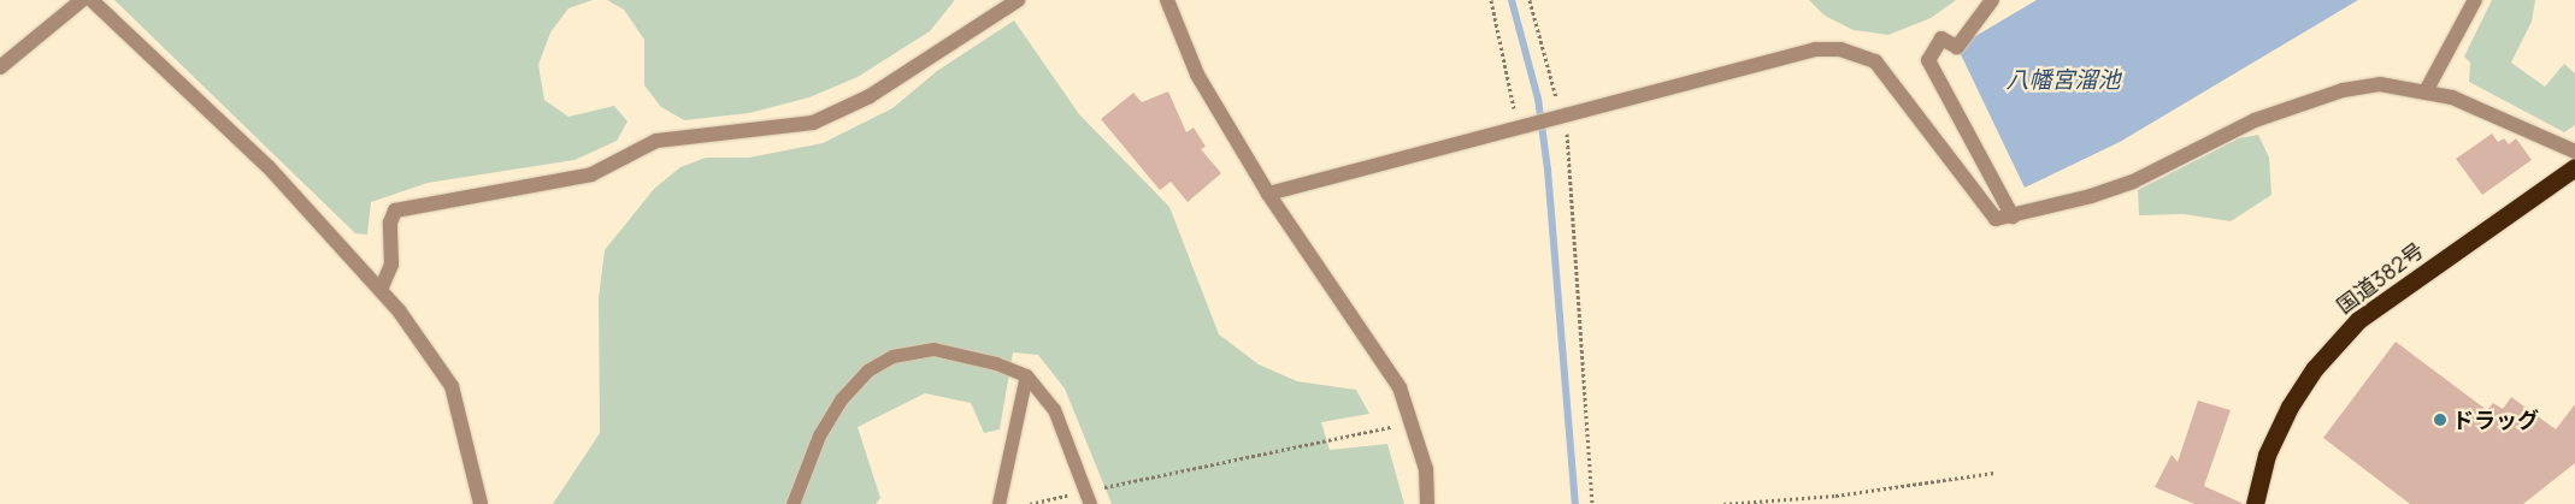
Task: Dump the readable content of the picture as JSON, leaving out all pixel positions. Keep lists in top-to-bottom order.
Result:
{
  "streets": {
    "highway": ["国道382号"]
  },
  "water": ["八幡宮溜池"],
  "places": ["ドラッグ"]
}
